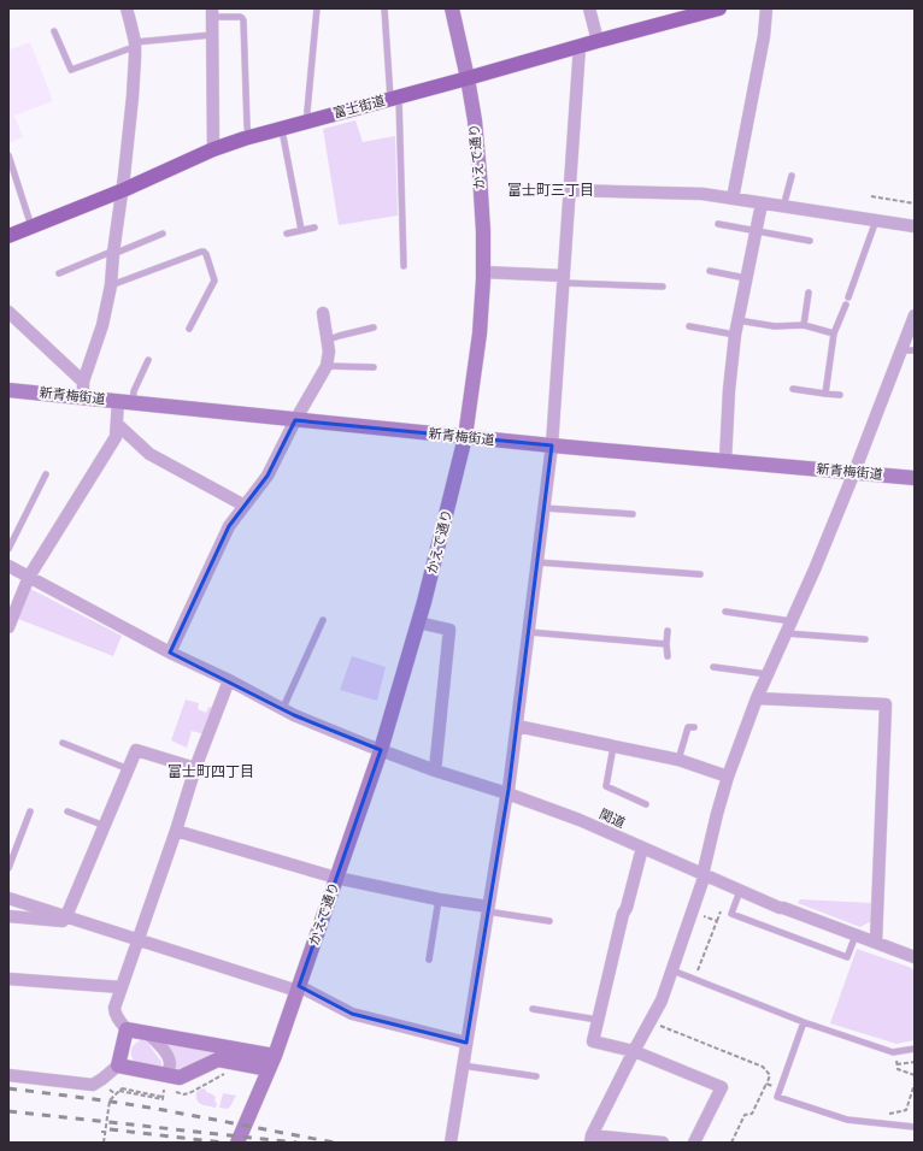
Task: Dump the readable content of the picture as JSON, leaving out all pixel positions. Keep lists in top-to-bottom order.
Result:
{
  "streets": {
    "main road": ["富士街道"],
    "street": ["かえで通り", "新青梅街道", "関道"]
  },
  "crossings": [
    ["富士街道", "かえで通り"],
    ["かえで通り", "新青梅街道"],
    ["かえで通り", "関道"]
  ],
  "districts": ["富士町三丁目", "富士町四丁目"]
}
